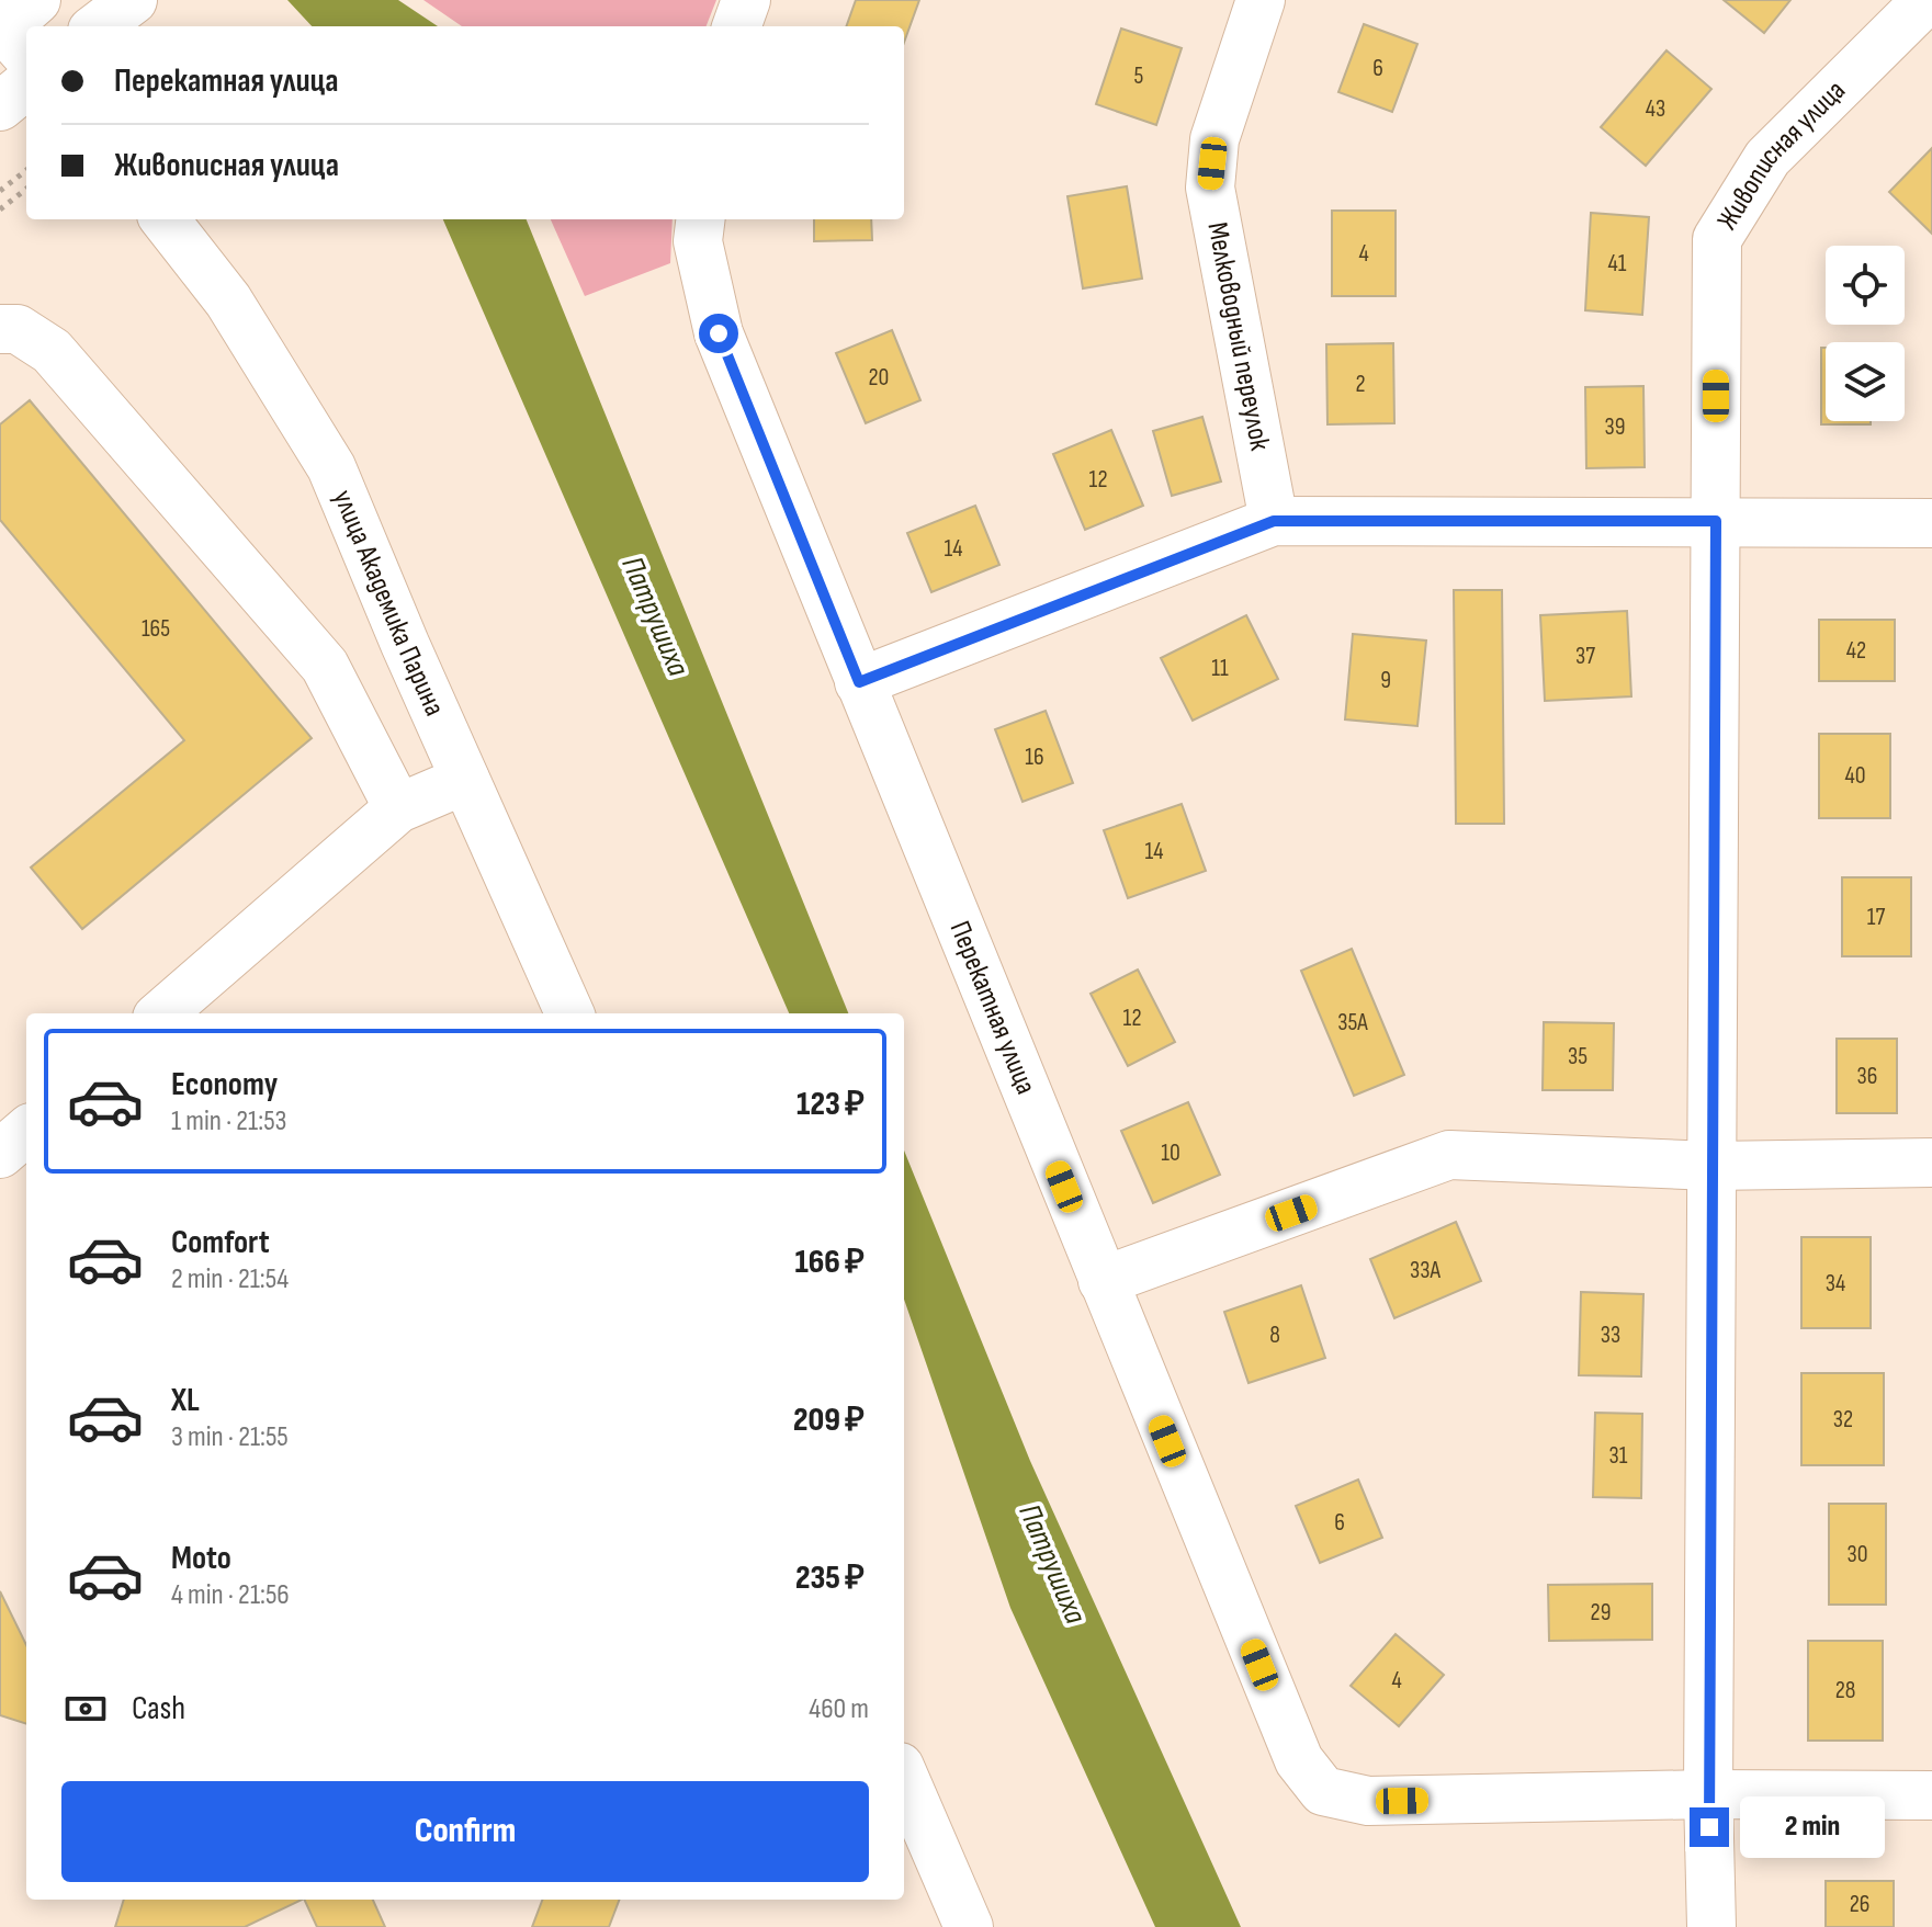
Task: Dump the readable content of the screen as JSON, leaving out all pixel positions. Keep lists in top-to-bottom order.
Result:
{
  "streets": {
    "street": [
      "Живописная улица",
      "Мелководный переулок",
      "улица Академика Парина",
      "Перекатная улица"
    ]
  },
  "crossings": [
    ["Живописная улица", "Перекатная улица"]
  ],
  "water": ["Патрушиха"],
  "house_numbers": [
    "6",
    "5",
    "43",
    "4",
    "41",
    "20",
    "2",
    "39",
    "12",
    "14",
    "165",
    "42",
    "37",
    "11",
    "9",
    "16",
    "40",
    "14",
    "17",
    "12",
    "35А",
    "35",
    "36",
    "10",
    "33А",
    "34",
    "8",
    "33",
    "32",
    "31",
    "6",
    "30",
    "29",
    "4",
    "28",
    "26"
  ],
  "page": {
    "banner": ["Перекатная улица", "Живописная улица"],
    "list": [
      {
        "name": "Economy",
        "note": "1 min · 21:53",
        "value": "123 ₽"
      },
      {
        "name": "Comfort",
        "note": "2 min · 21:54",
        "value": "166 ₽"
      },
      {
        "name": "XL",
        "note": "3 min · 21:55",
        "value": "209 ₽"
      },
      {
        "name": "Moto",
        "note": "4 min · 21:56",
        "value": "235 ₽"
      }
    ],
    "pay": ["Cash", "460 m"],
    "buttons": "Confirm",
    "bubble": "2 min"
  }
}
